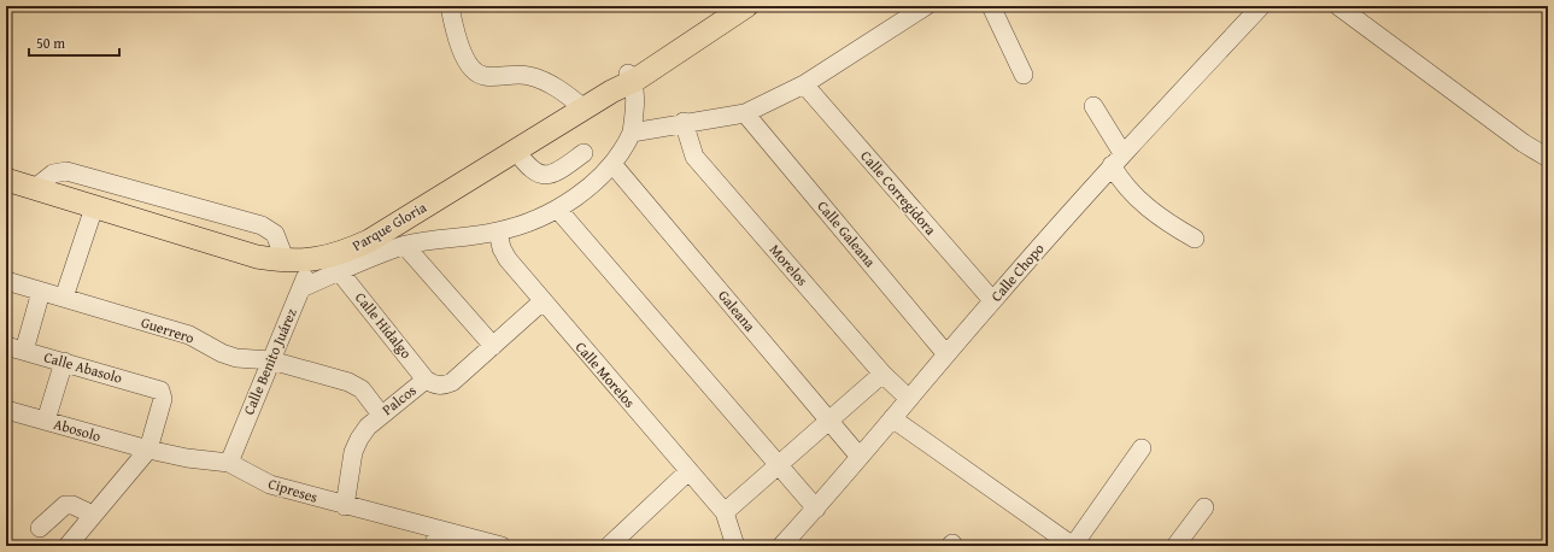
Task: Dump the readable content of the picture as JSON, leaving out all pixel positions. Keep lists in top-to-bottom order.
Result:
{
  "streets": {
    "main road": ["Parque Gloria"],
    "street": [
      "Calle Corregidora",
      "Calle Galeana",
      "Morelos",
      "Calle Chopo",
      "Galeana",
      "Calle Hidalgo",
      "Guerrero",
      "Calle Benito Juárez",
      "Calle Abasolo",
      "Calle Morelos",
      "Palcos",
      "Abosolo",
      "Cipreses"
    ]
  },
  "crossings": [
    ["Calle Corregidora", "Calle Chopo"],
    ["Parque Gloria", "Calle Benito Juárez"],
    ["Calle Galeana", "Calle Chopo"],
    ["Morelos", "Calle Chopo"],
    ["Calle Chopo", "Galeana"],
    ["Calle Hidalgo", "Palcos"],
    ["Guerrero", "Calle Benito Juárez"],
    ["Guerrero", "Palcos"],
    ["Calle Benito Juárez", "Cipreses"],
    ["Calle Abasolo", "Abosolo"],
    ["Calle Abasolo", "Cipreses"],
    ["Calle Morelos", "Palcos"],
    ["Palcos", "Cipreses"],
    ["Abosolo", "Cipreses"]
  ],
  "scale_bar": "50 m"
}
